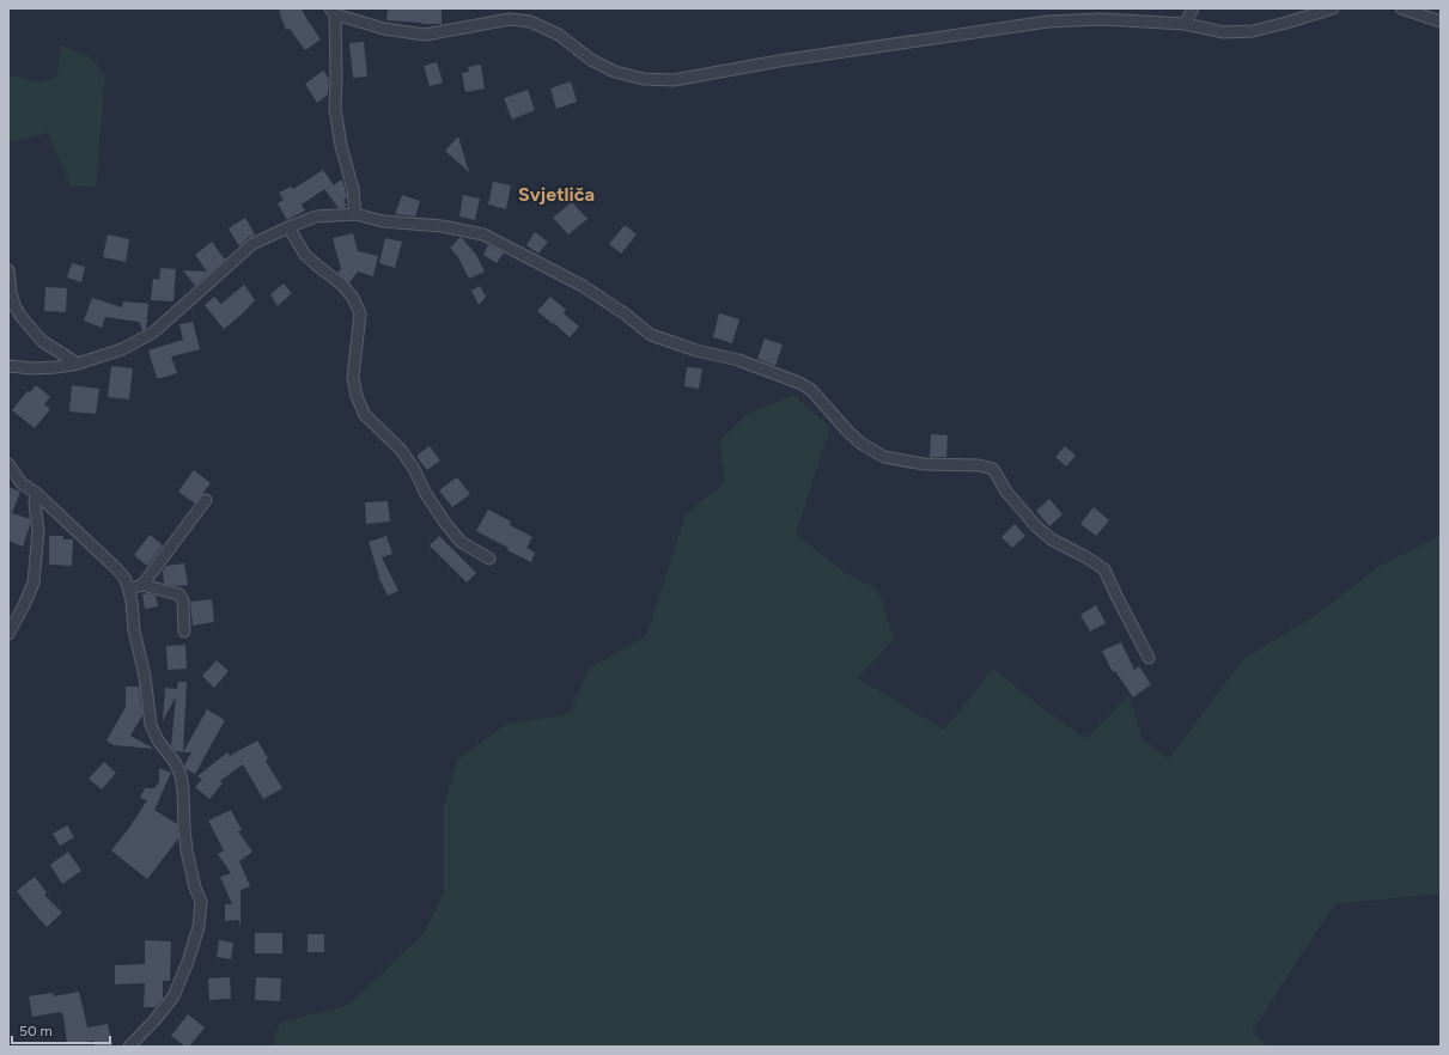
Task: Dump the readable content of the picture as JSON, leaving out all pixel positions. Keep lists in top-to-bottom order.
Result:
{
  "districts": ["Svjetliča"],
  "scale_bar": "50 m"
}
